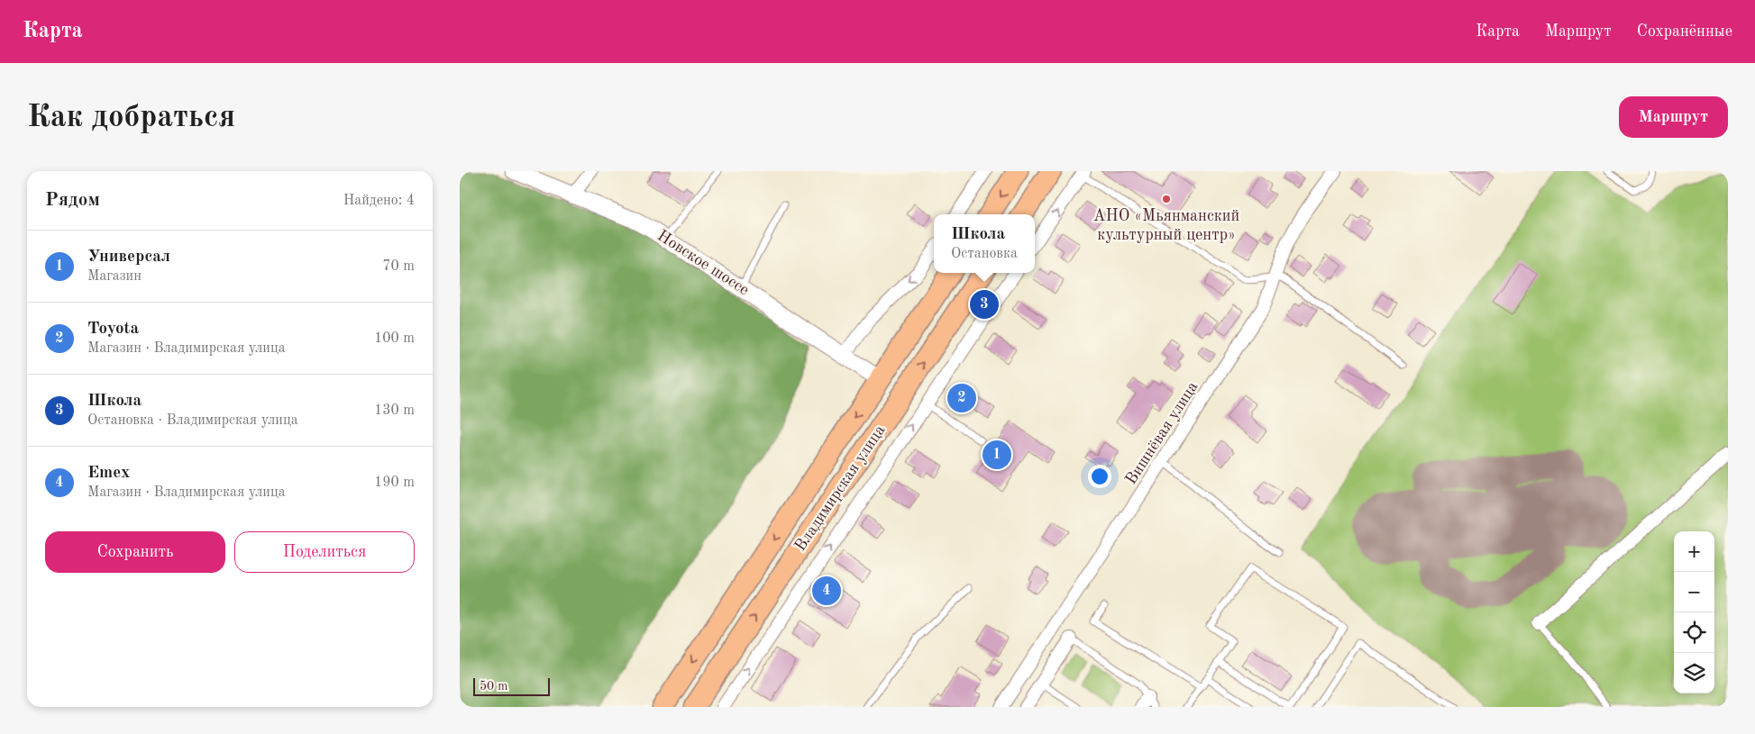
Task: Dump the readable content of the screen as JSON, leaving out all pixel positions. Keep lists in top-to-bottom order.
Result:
{
  "streets": {
    "highway": ["Владимирская улица"],
    "street": ["Новское шоссе", "Вишнёвая улица"]
  },
  "crossings": [
    ["Новское шоссе", "Владимирская улица"]
  ],
  "places": ["АНО «Мьянманский культурный центр»"],
  "scale_bar": "50 m",
  "page": {
    "header": "Карта",
    "nav": ["Карта", "Маршрут", "Сохранённые"],
    "buttons": [
      "Маршрут",
      ["Сохранить", "Поделиться"]
    ],
    "title": "Как добраться",
    "heading": ["Рядом", "Найдено: 4"],
    "popup": ["Школа", "Остановка"],
    "list": [
      {
        "mark": "1",
        "name": "Универсал",
        "note": "Магазин",
        "value": "70 m"
      },
      {
        "mark": "2",
        "name": "Toyota",
        "note": "Магазин · Владимирская улица",
        "value": "100 m"
      },
      {
        "mark": "3",
        "name": "Школа",
        "note": "Остановка · Владимирская улица",
        "value": "130 m"
      },
      {
        "mark": "4",
        "name": "Emex",
        "note": "Магазин · Владимирская улица",
        "value": "190 m"
      }
    ],
    "pins": [
      "3",
      "2",
      "1",
      "4"
    ],
    "map_buttons": ["+", "−"],
    "scale": "50 m"
  }
}
